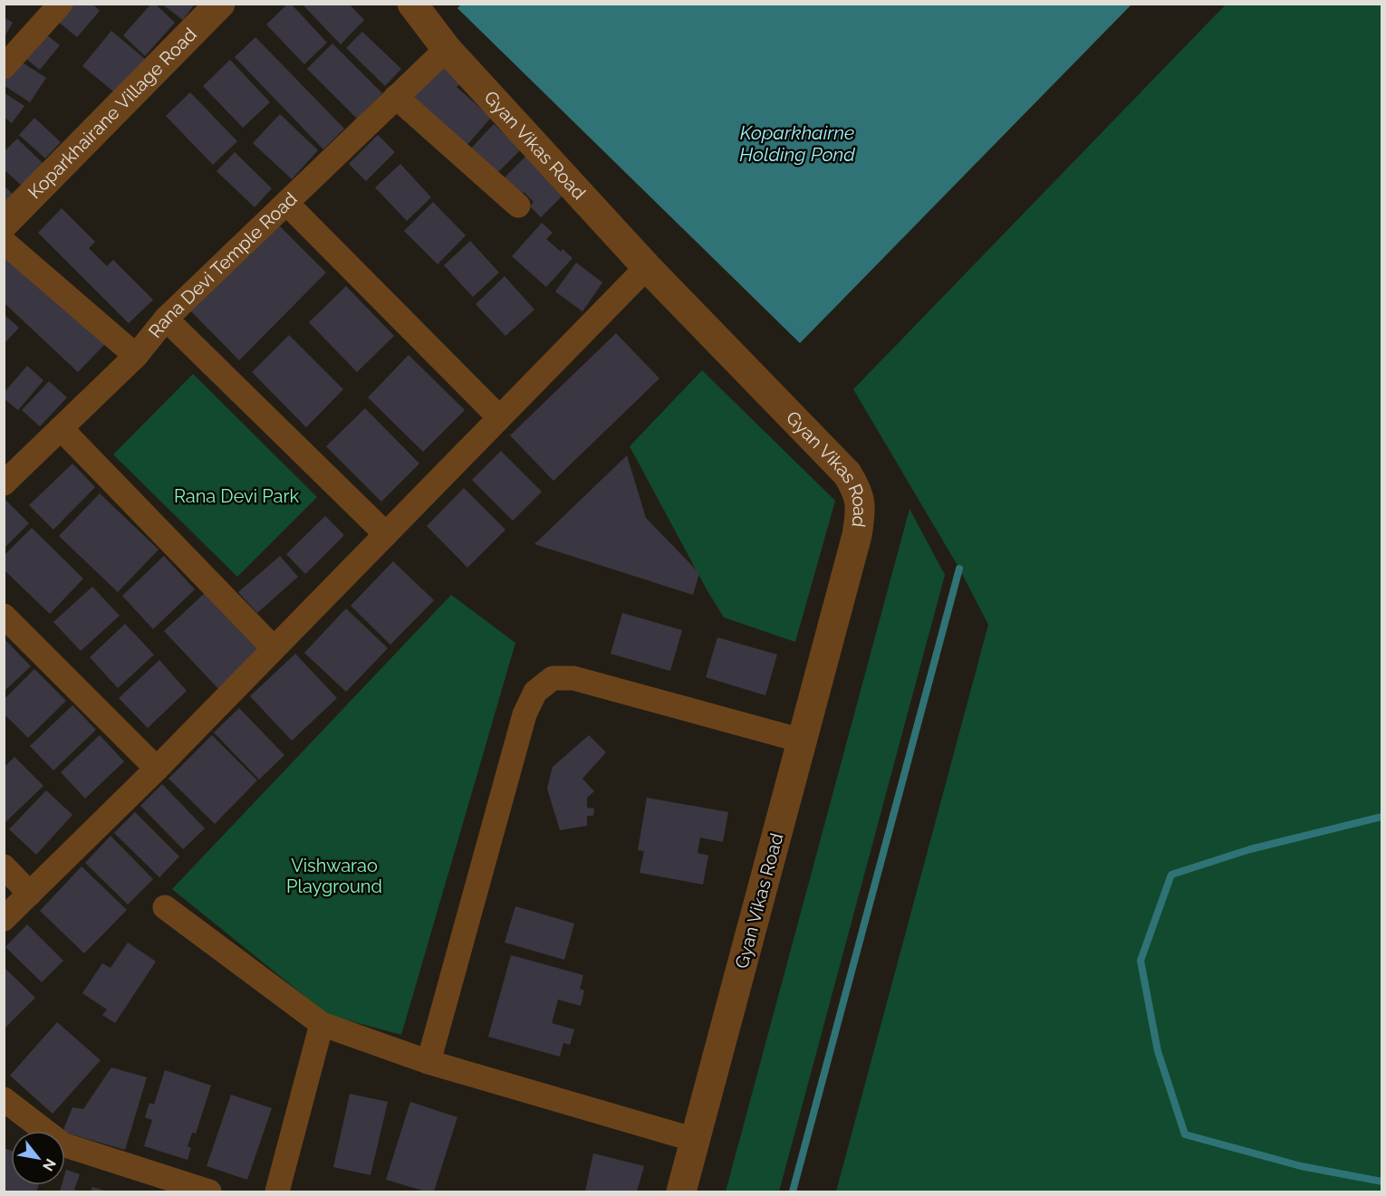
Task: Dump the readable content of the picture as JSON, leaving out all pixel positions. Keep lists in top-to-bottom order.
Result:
{
  "streets": {
    "street": ["Koparkhairane Village Road", "Gyan Vikas Road", "Rana Devi Temple Road"]
  },
  "crossings": [
    ["Gyan Vikas Road", "Rana Devi Temple Road"]
  ],
  "water": ["Koparkhairne Holding Pond"],
  "parks": ["Rana Devi Park", "Vishwarao Playground"],
  "north": "bottom right"
}
